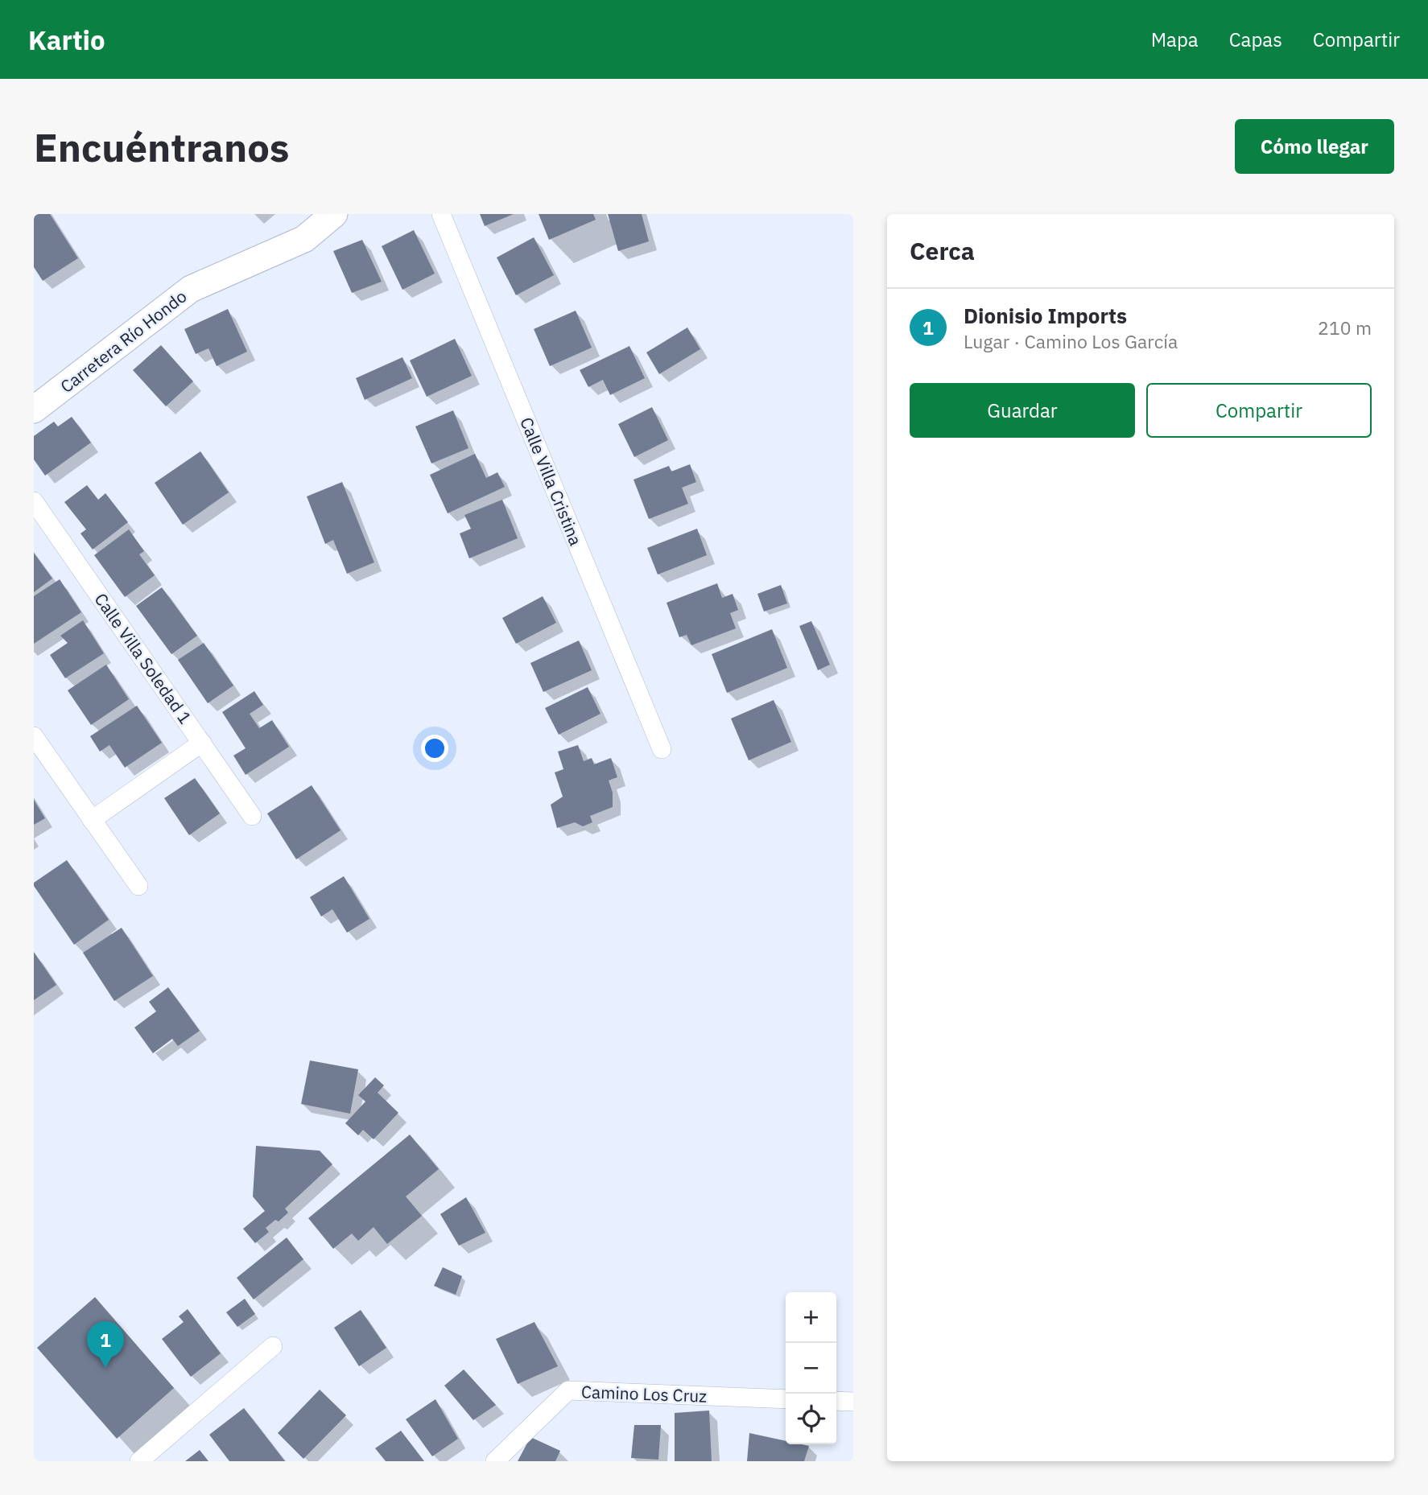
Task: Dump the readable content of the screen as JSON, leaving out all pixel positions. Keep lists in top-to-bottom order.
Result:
{
  "streets": {
    "street": [
      "Carretera Río Hondo",
      "Calle Villa Cristina",
      "Calle Villa Soledad 1",
      "Camino Los Cruz"
    ]
  },
  "page": {
    "header": "Kartio",
    "nav": ["Mapa", "Capas", "Compartir"],
    "buttons": [
      "Cómo llegar",
      ["Guardar", "Compartir"]
    ],
    "title": "Encuéntranos",
    "heading": "Cerca",
    "list": [
      {
        "mark": "1",
        "name": "Dionisio Imports",
        "note": "Lugar · Camino Los García",
        "value": "210 m"
      }
    ],
    "map_buttons": ["+", "−"],
    "pins": "1"
  }
}
